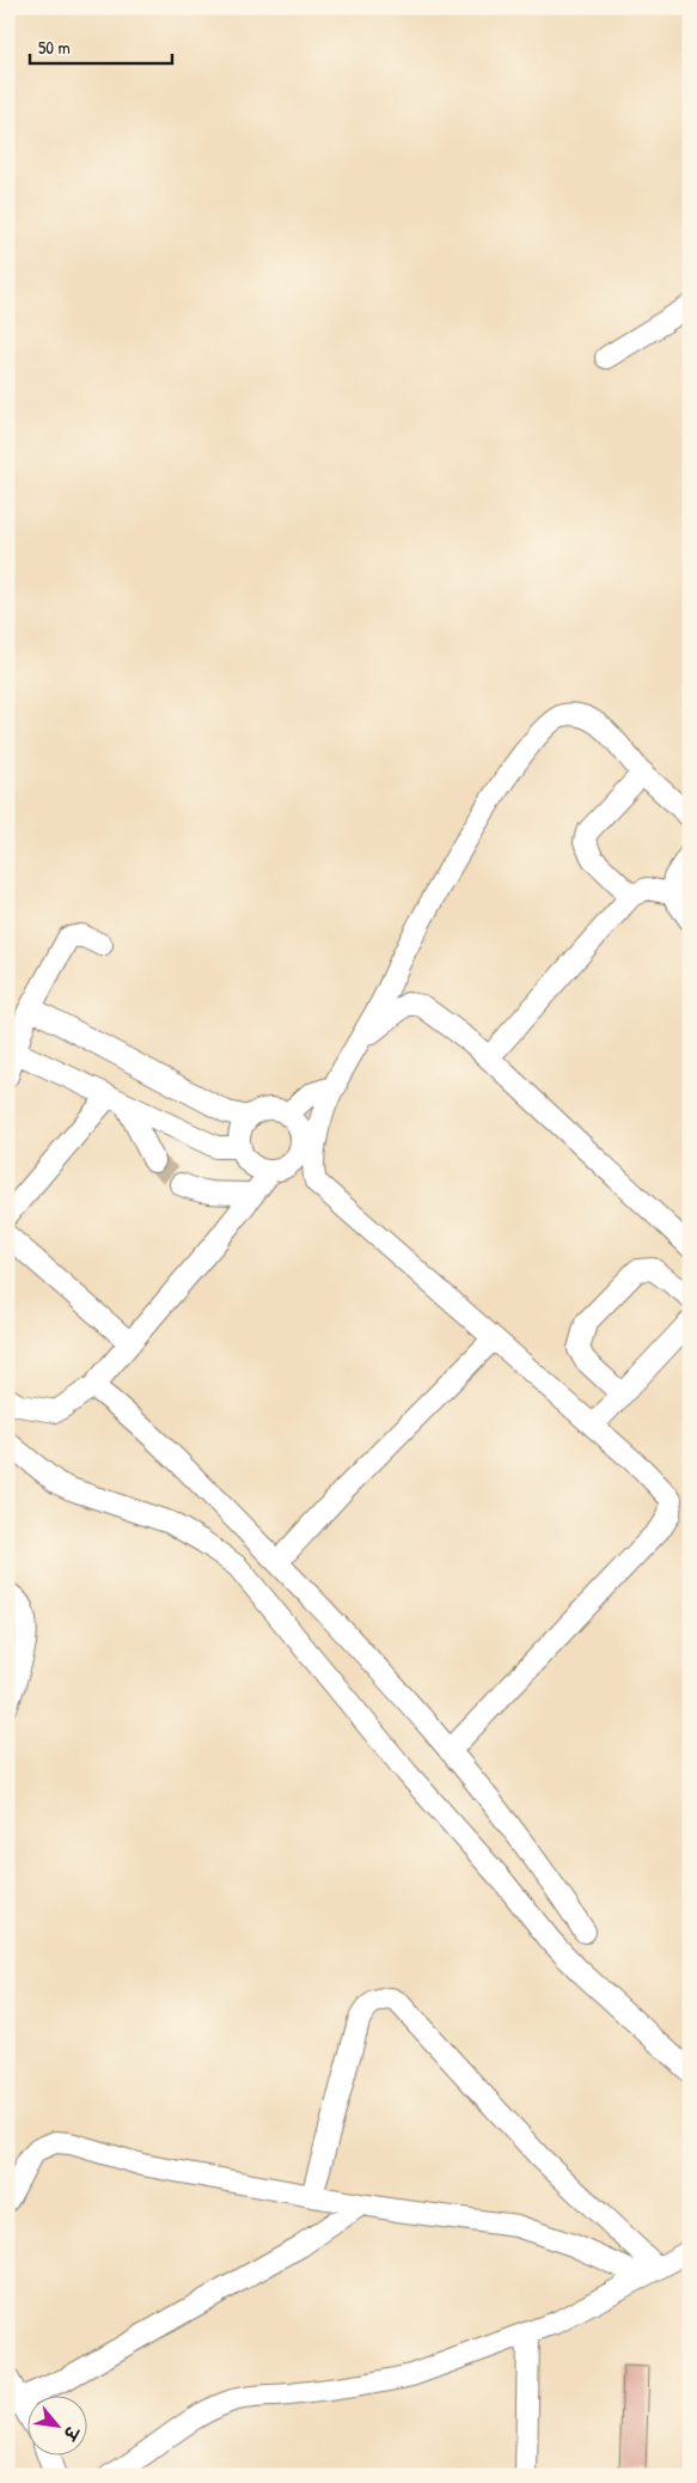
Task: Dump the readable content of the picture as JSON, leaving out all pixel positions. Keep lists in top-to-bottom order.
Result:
{
  "scale_bar": "50 m",
  "north": "bottom right"
}
